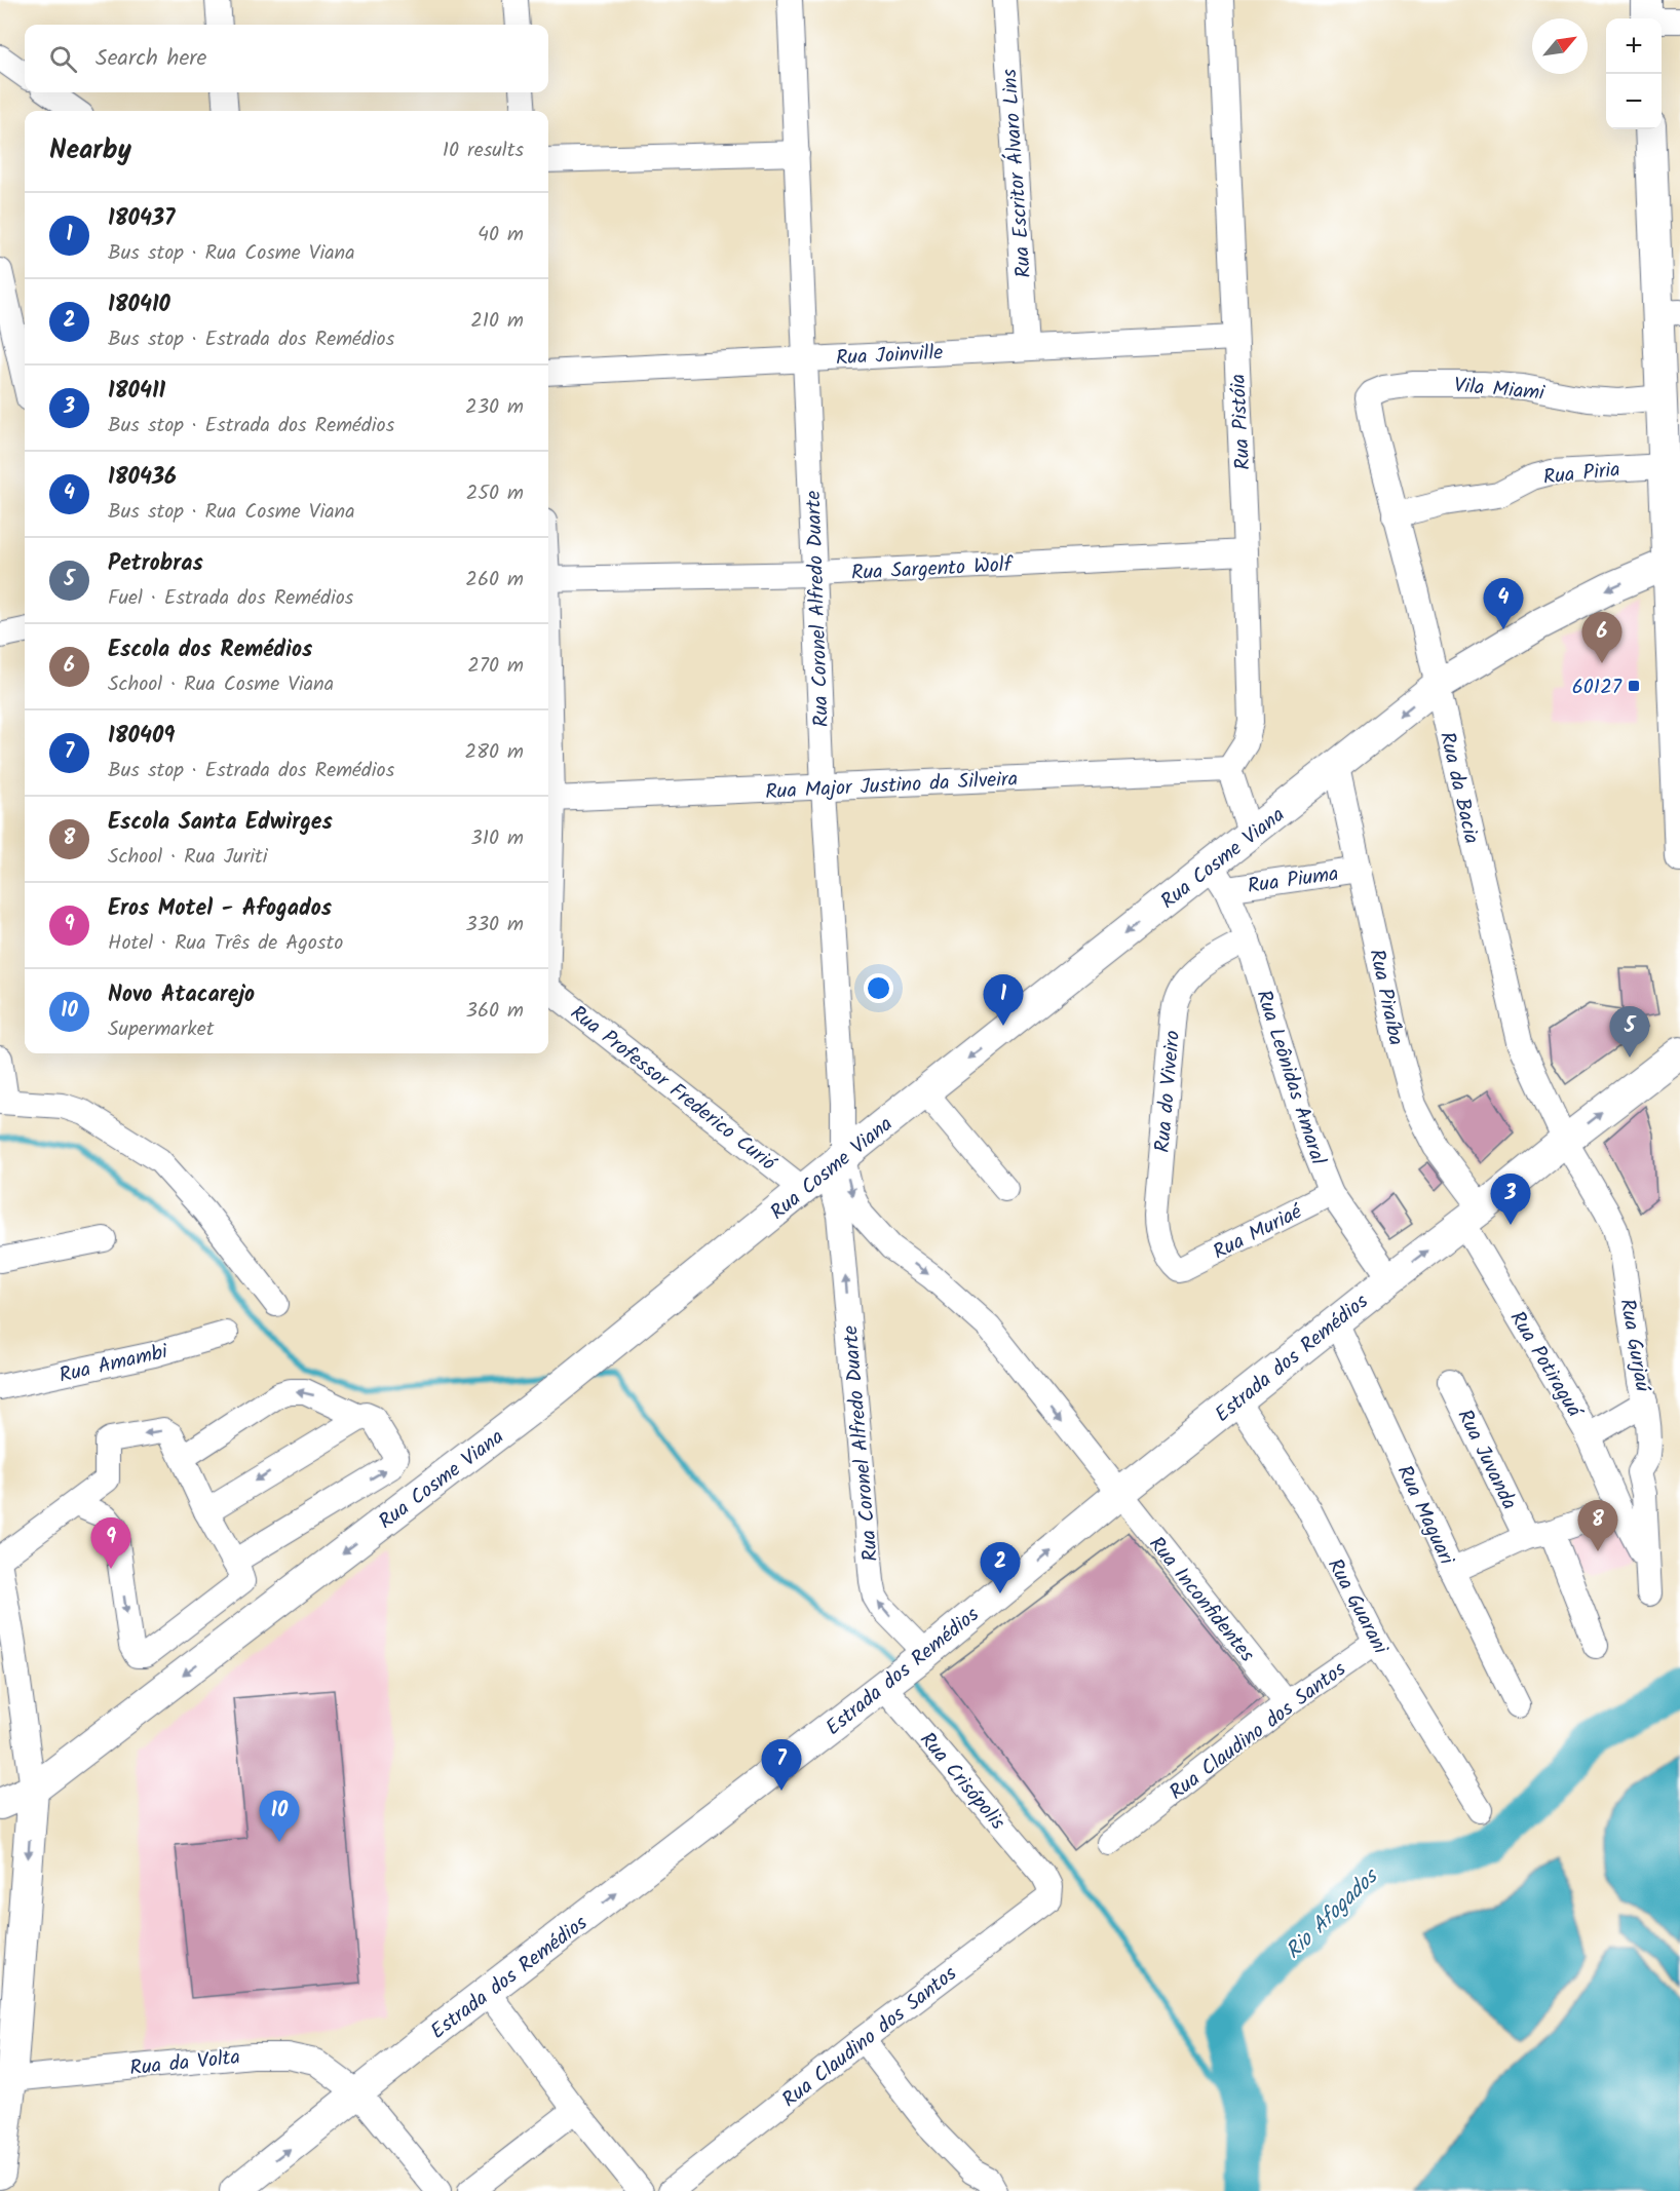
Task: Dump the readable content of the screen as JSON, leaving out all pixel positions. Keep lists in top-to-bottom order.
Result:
{
  "streets": {
    "main road": ["Rua Cosme Viana", "Estrada dos Remédios"],
    "street": [
      "Rua Escritor Álvaro Lins",
      "Rua Joinville",
      "Vila Miami",
      "Rua Pistóia",
      "Rua Piria",
      "Rua Sargento Wolf",
      "Rua Coronel Alfredo Duarte",
      "Rua Major Justino da Silveira",
      "Rua da Bacia",
      "Rua Piuma",
      "Rua Piraíba",
      "Rua Leônidas Amaral",
      "Rua Professor Frederico Curió",
      "Rua do Viveiro",
      "Rua Muriaé",
      "Rua Gurjaú",
      "Rua Amambi",
      "Rua Potiraguá",
      "Rua Juvanda",
      "Rua Maguari",
      "Rua Inconfidentes",
      "Rua Guarani",
      "Rua Claudino dos Santos",
      "Rua Crisópolis",
      "Rua da Volta"
    ]
  },
  "crossings": [
    ["Rua Escritor Álvaro Lins", "Rua Joinville"],
    ["Rua Joinville", "Rua Pistóia"],
    ["Rua Joinville", "Rua Coronel Alfredo Duarte"],
    ["Vila Miami", "Rua da Bacia"],
    ["Rua Pistóia", "Rua Sargento Wolf"],
    ["Rua Pistóia", "Rua Major Justino da Silveira"],
    ["Rua Piria", "Rua da Bacia"],
    ["Rua Sargento Wolf", "Rua Coronel Alfredo Duarte"],
    ["Rua Coronel Alfredo Duarte", "Rua Major Justino da Silveira"],
    ["Rua Coronel Alfredo Duarte", "Rua Cosme Viana"],
    ["Rua Coronel Alfredo Duarte", "Estrada dos Remédios"],
    ["Rua da Bacia", "Rua Cosme Viana"],
    ["Rua da Bacia", "Rua Gurjaú"],
    ["Rua da Bacia", "Estrada dos Remédios"],
    ["Rua Cosme Viana", "Rua Piuma"],
    ["Rua Cosme Viana", "Rua Piraíba"],
    ["Rua Cosme Viana", "Rua Leônidas Amaral"],
    ["Rua Cosme Viana", "Rua Professor Frederico Curió"],
    ["Rua Piuma", "Rua Piraíba"],
    ["Rua Piuma", "Rua Leônidas Amaral"],
    ["Rua Piraíba", "Estrada dos Remédios"],
    ["Rua Piraíba", "Rua Potiraguá"],
    ["Rua Leônidas Amaral", "Rua do Viveiro"],
    ["Rua Leônidas Amaral", "Rua Muriaé"],
    ["Rua Leônidas Amaral", "Estrada dos Remédios"],
    ["Rua do Viveiro", "Rua Muriaé"],
    ["Rua Gurjaú", "Estrada dos Remédios"],
    ["Rua Gurjaú", "Rua Potiraguá"],
    ["Estrada dos Remédios", "Rua Potiraguá"],
    ["Estrada dos Remédios", "Rua Maguari"],
    ["Estrada dos Remédios", "Rua Inconfidentes"],
    ["Estrada dos Remédios", "Rua Guarani"],
    ["Estrada dos Remédios", "Rua Crisópolis"],
    ["Estrada dos Remédios", "Rua da Volta"],
    ["Rua Inconfidentes", "Rua Claudino dos Santos"],
    ["Rua Guarani", "Rua Claudino dos Santos"],
    ["Rua Claudino dos Santos", "Rua Crisópolis"]
  ],
  "one_way": ["Rua Cosme Viana", "Estrada dos Remédios"],
  "water": ["Rio Afogados"],
  "places": {
    "transit": ["60127"]
  },
  "north": "top right",
  "page": {
    "map_buttons": ["+", "−"],
    "search": "Search here",
    "heading": ["Nearby", "10 results"],
    "list": [
      {
        "mark": "1",
        "name": "180437",
        "note": "Bus stop · Rua Cosme Viana",
        "value": "40 m"
      },
      {
        "mark": "2",
        "name": "180410",
        "note": "Bus stop · Estrada dos Remédios",
        "value": "210 m"
      },
      {
        "mark": "3",
        "name": "180411",
        "note": "Bus stop · Estrada dos Remédios",
        "value": "230 m"
      },
      {
        "mark": "4",
        "name": "180436",
        "note": "Bus stop · Rua Cosme Viana",
        "value": "250 m"
      },
      {
        "mark": "5",
        "name": "Petrobras",
        "note": "Fuel · Estrada dos Remédios",
        "value": "260 m"
      },
      {
        "mark": "6",
        "name": "Escola dos Remédios",
        "note": "School · Rua Cosme Viana",
        "value": "270 m"
      },
      {
        "mark": "7",
        "name": "180409",
        "note": "Bus stop · Estrada dos Remédios",
        "value": "280 m"
      },
      {
        "mark": "8",
        "name": "Escola Santa Edwirges",
        "note": "School · Rua Juriti",
        "value": "310 m"
      },
      {
        "mark": "9",
        "name": "Eros Motel - Afogados",
        "note": "Hotel · Rua Três de Agosto",
        "value": "330 m"
      },
      {
        "mark": "10",
        "name": "Novo Atacarejo",
        "note": "Supermarket",
        "value": "360 m"
      }
    ],
    "pins": [
      "4",
      "6",
      "1",
      "5",
      "3",
      "8",
      "9",
      "2",
      "7",
      "10"
    ]
  }
}
